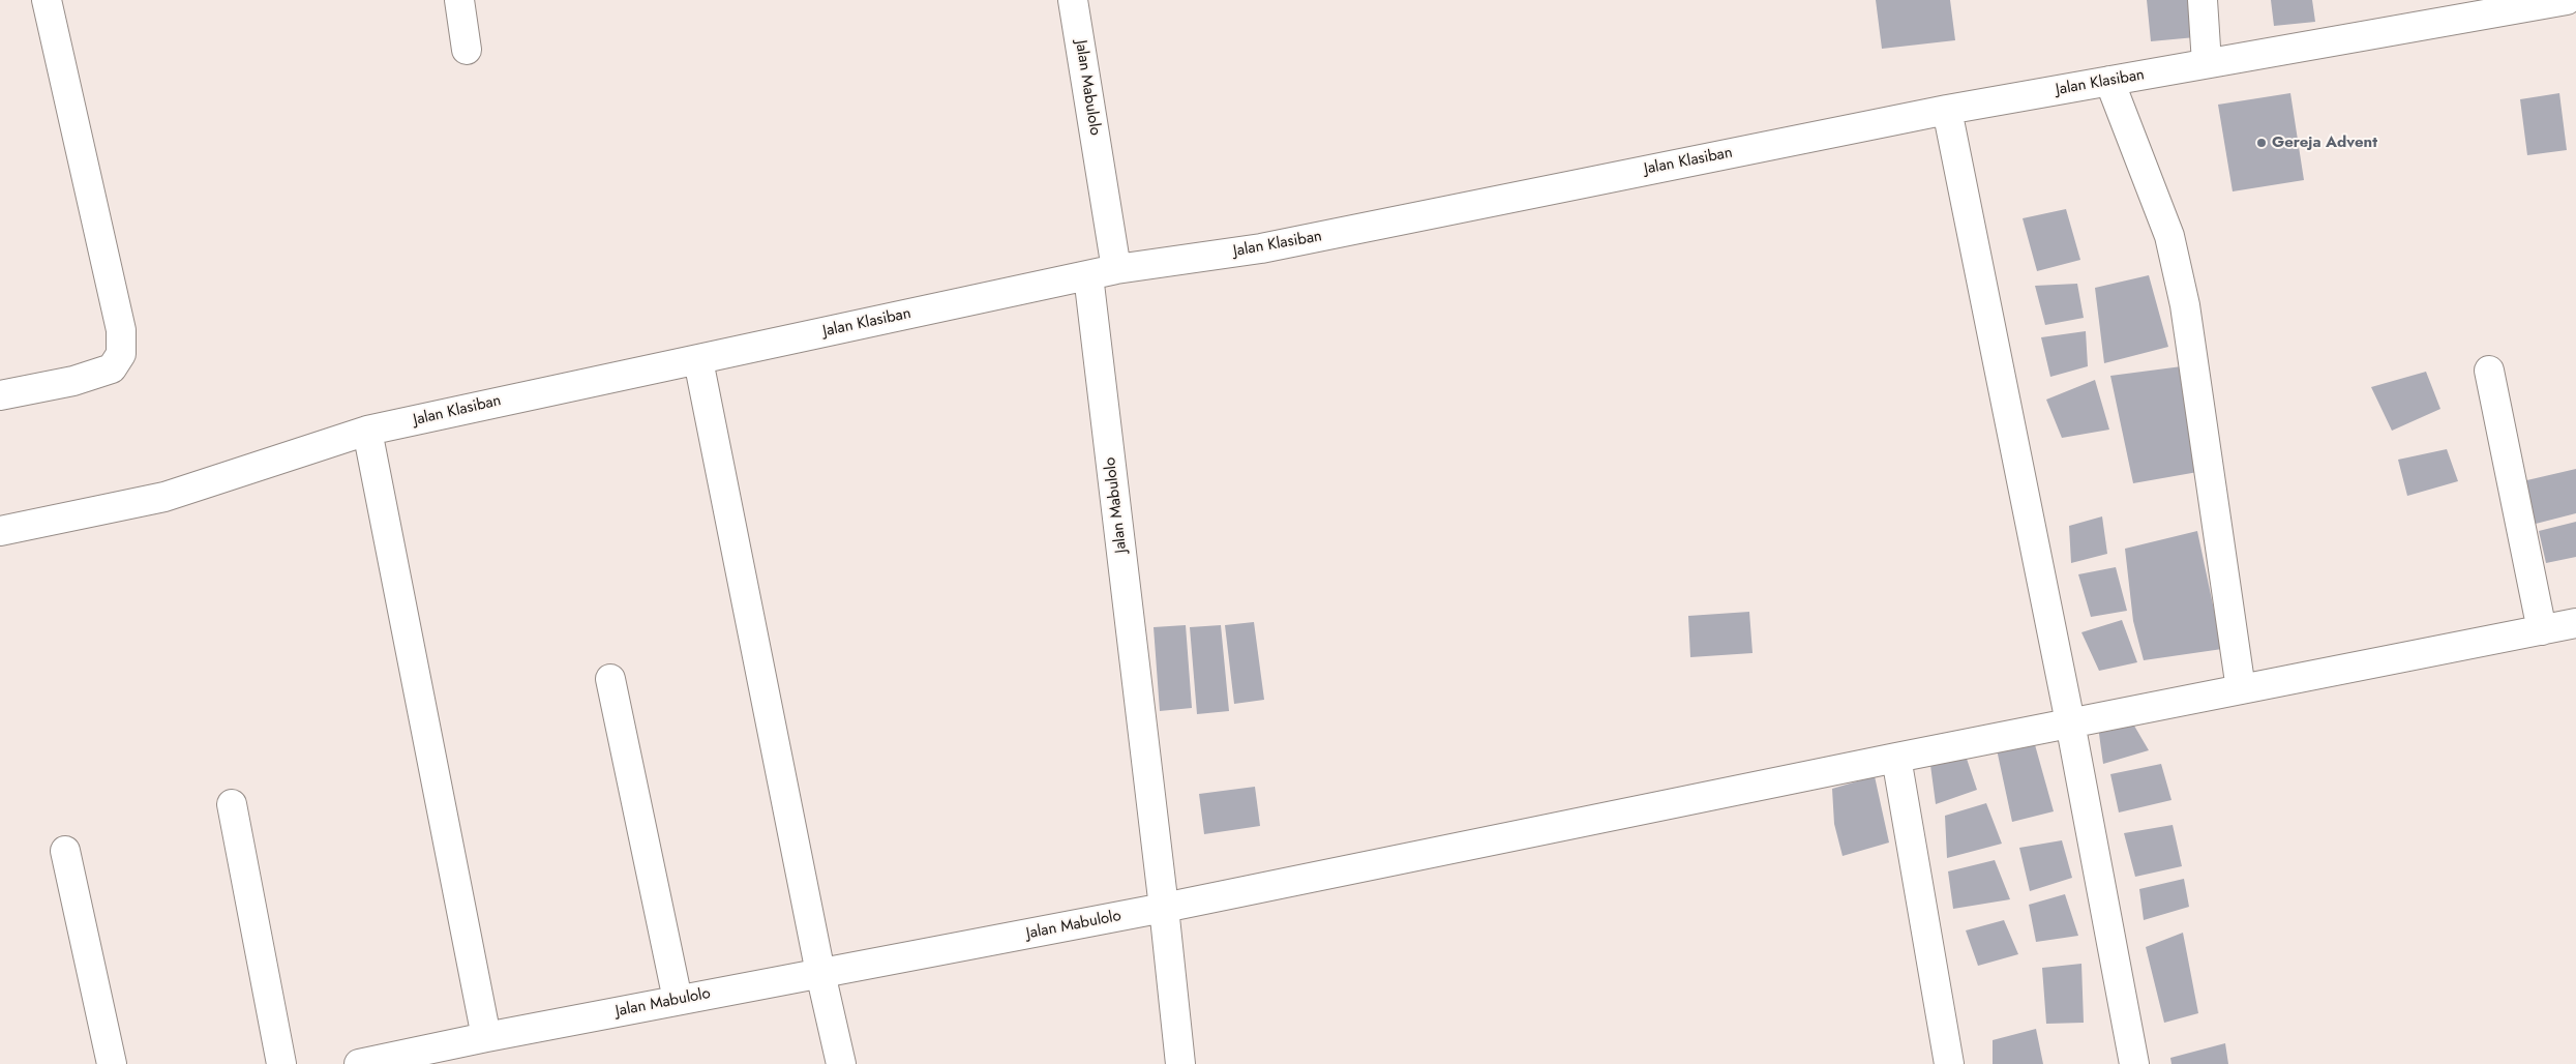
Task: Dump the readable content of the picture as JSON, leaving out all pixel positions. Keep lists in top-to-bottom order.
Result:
{
  "streets": {
    "street": ["Jalan Klasiban", "Jalan Mabulolo"]
  },
  "crossings": [
    ["Jalan Klasiban", "Jalan Mabulolo"]
  ],
  "places": ["Gereja Advent"]
}
